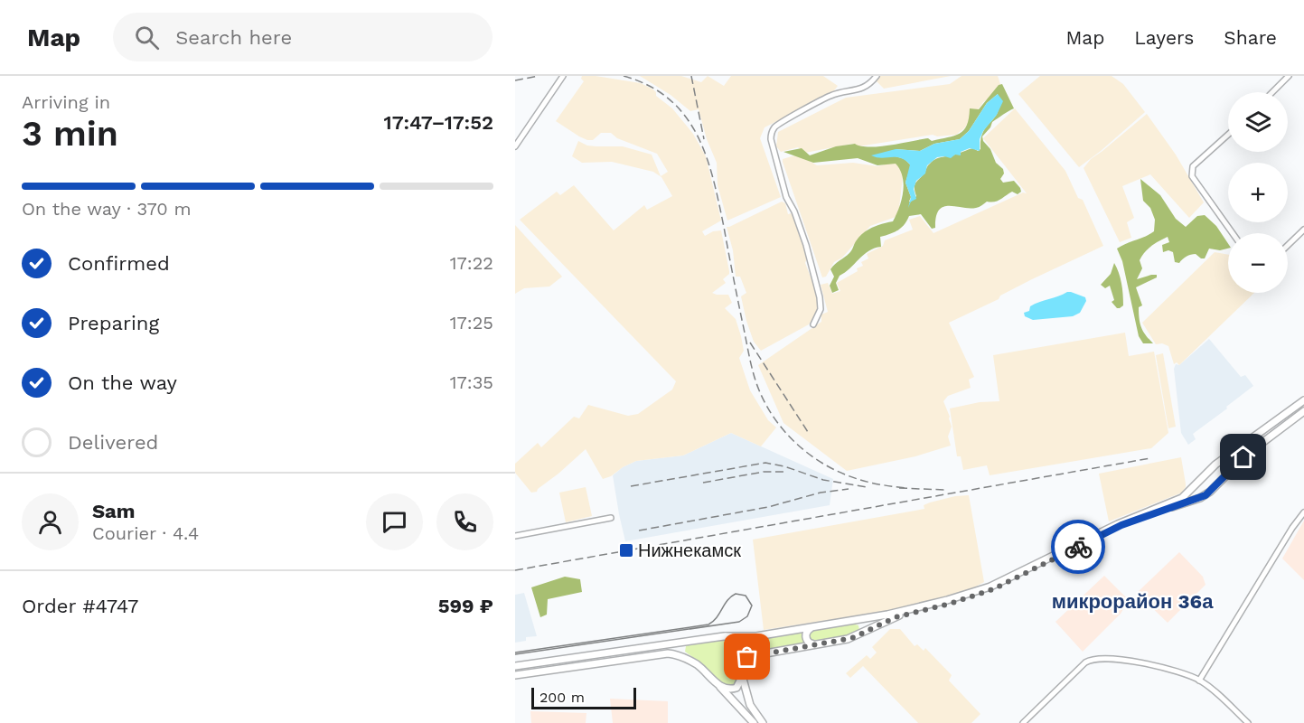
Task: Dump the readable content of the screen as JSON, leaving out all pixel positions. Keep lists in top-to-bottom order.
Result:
{
  "districts": ["микрорайон 36а"],
  "places": {
    "transit": ["Нижнекамск"]
  },
  "scale_bar": "200 m",
  "page": {
    "header": "Map",
    "search": "Search here",
    "nav": ["Map", "Layers", "Share"],
    "heading": ["3 min", "Arriving in", "17:47–17:52"],
    "panel": [
      "Sam",
      "Courier · 4.4",
      "Order #4747",
      "599 ₽"
    ],
    "map_buttons": ["+", "−"],
    "bar": "On the way · 370 m",
    "list": [
      ["Confirmed", "17:22"],
      ["Preparing", "17:25"],
      ["On the way", "17:35"],
      "Delivered"
    ],
    "scale": "200 m"
  }
}
